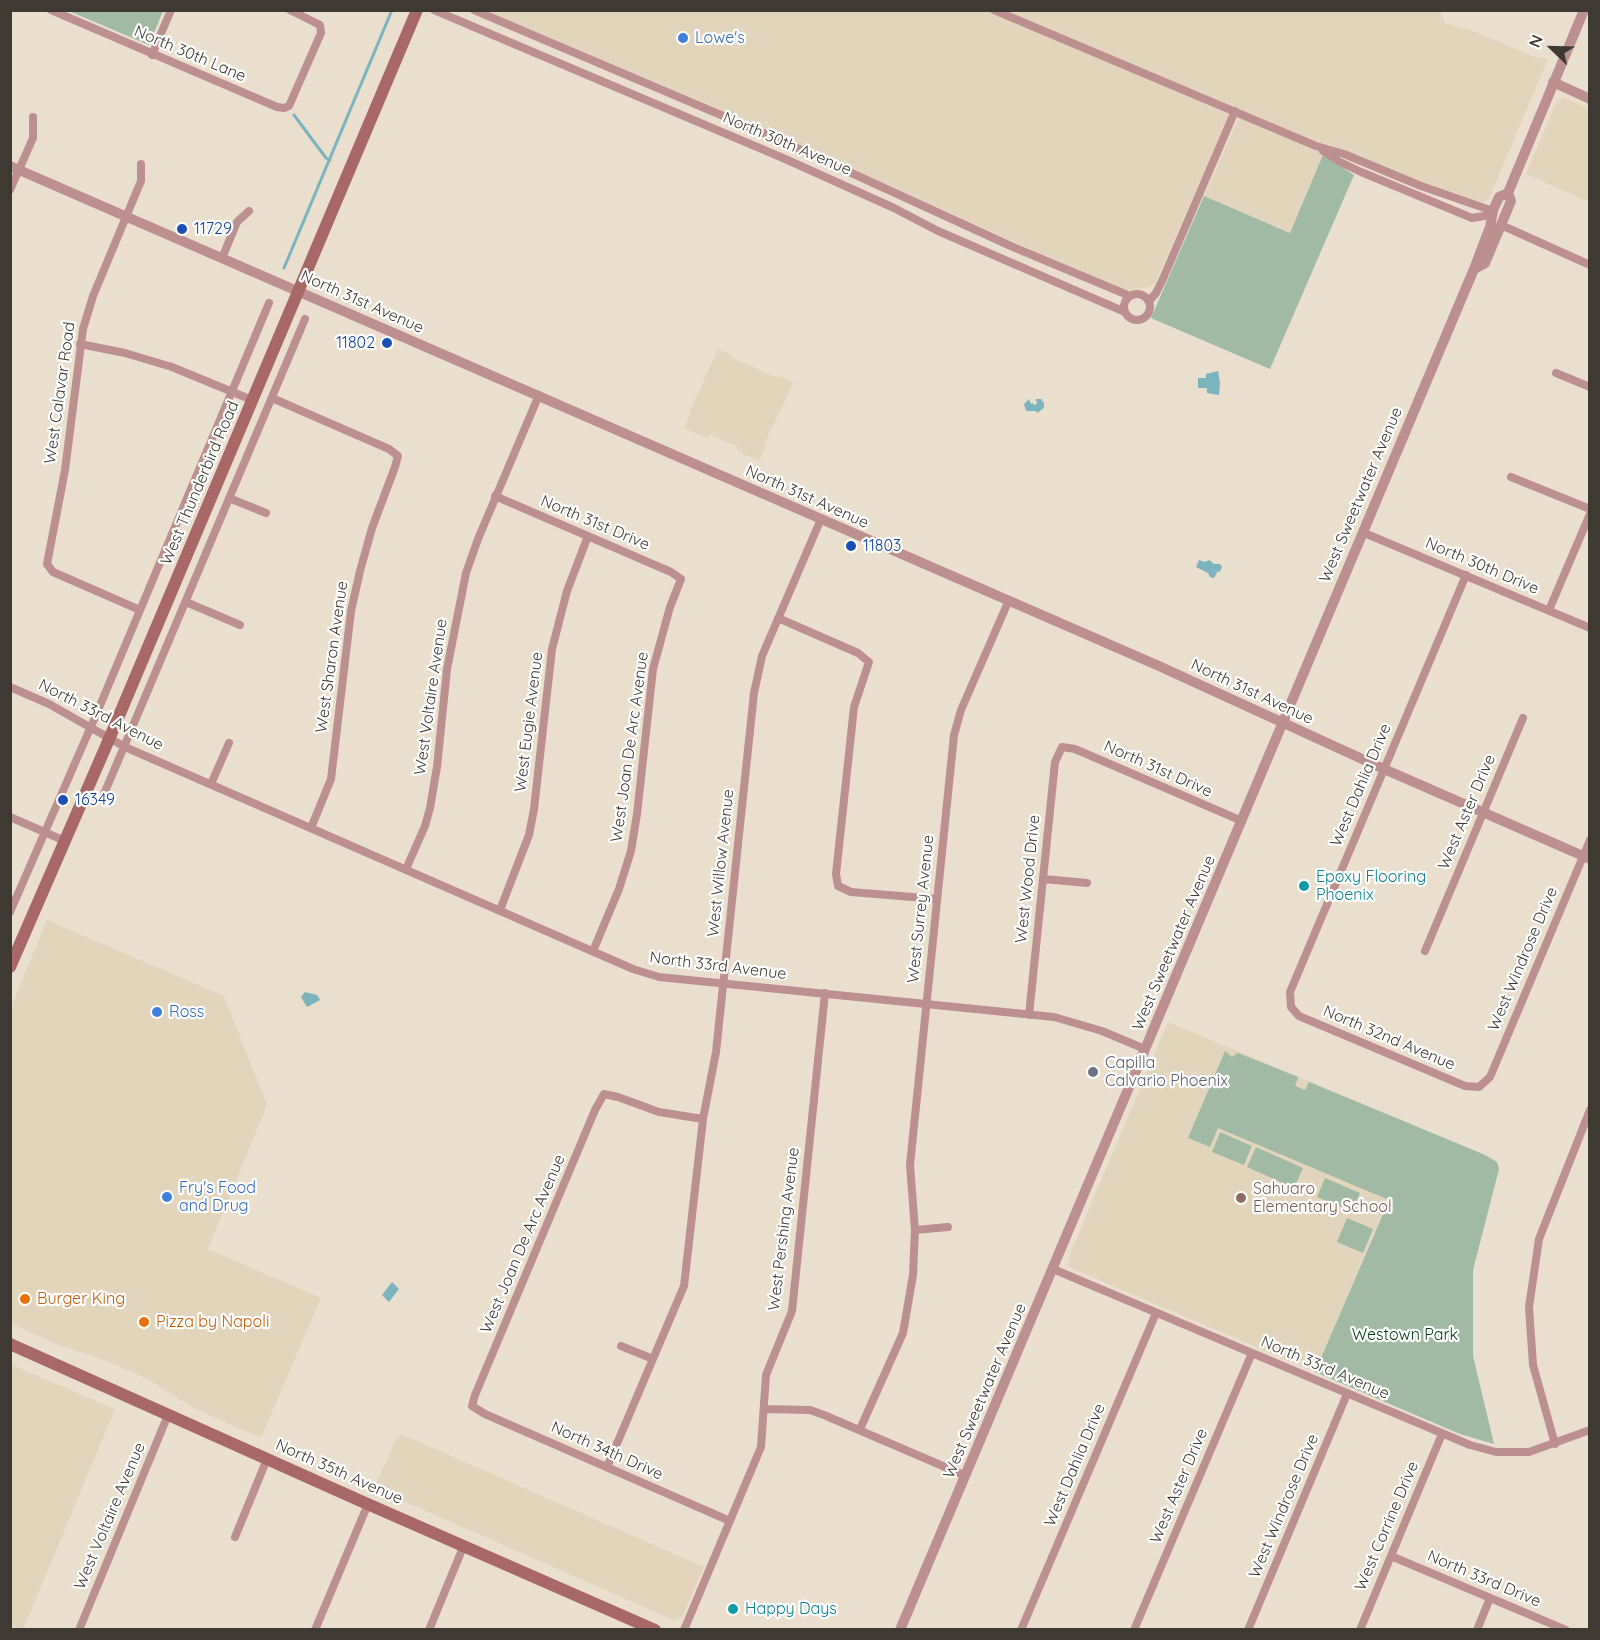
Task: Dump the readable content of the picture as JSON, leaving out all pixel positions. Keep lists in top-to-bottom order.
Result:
{
  "streets": {
    "main road": ["West Thunderbird Road", "North 35th Avenue"],
    "street": [
      "North 30th Lane",
      "North 30th Avenue",
      "North 31st Avenue",
      "West Calavar Road",
      "West Sweetwater Avenue",
      "North 31st Drive",
      "North 30th Drive",
      "West Sharon Avenue",
      "West Voltaire Avenue",
      "North 33rd Avenue",
      "West Eugie Avenue",
      "West Joan De Arc Avenue",
      "West Dahlia Drive",
      "West Aster Drive",
      "West Willow Avenue",
      "West Wood Drive",
      "West Surrey Avenue",
      "West Windrose Drive",
      "North 32nd Avenue",
      "West Pershing Avenue",
      "North 34th Drive",
      "West Corrine Drive",
      "North 33rd Drive"
    ]
  },
  "crossings": [
    ["North 31st Avenue", "West Calavar Road"],
    ["North 31st Avenue", "West Thunderbird Road"],
    ["North 31st Avenue", "West Sweetwater Avenue"],
    ["North 31st Avenue", "West Voltaire Avenue"],
    ["North 31st Avenue", "West Dahlia Drive"],
    ["North 31st Avenue", "West Aster Drive"],
    ["North 31st Avenue", "West Willow Avenue"],
    ["North 31st Avenue", "West Surrey Avenue"],
    ["North 31st Avenue", "West Windrose Drive"],
    ["West Calavar Road", "West Thunderbird Road"],
    ["West Thunderbird Road", "West Sharon Avenue"],
    ["West Thunderbird Road", "North 33rd Avenue"],
    ["West Sweetwater Avenue", "North 31st Drive"],
    ["West Sweetwater Avenue", "North 30th Drive"],
    ["West Sweetwater Avenue", "North 33rd Avenue"],
    ["North 31st Drive", "West Voltaire Avenue"],
    ["North 31st Drive", "West Eugie Avenue"],
    ["North 31st Drive", "West Joan De Arc Avenue"],
    ["North 31st Drive", "West Wood Drive"],
    ["North 30th Drive", "West Dahlia Drive"],
    ["West Sharon Avenue", "North 33rd Avenue"],
    ["West Voltaire Avenue", "North 33rd Avenue"],
    ["West Voltaire Avenue", "North 35th Avenue"],
    ["North 33rd Avenue", "West Eugie Avenue"],
    ["North 33rd Avenue", "West Joan De Arc Avenue"],
    ["North 33rd Avenue", "West Dahlia Drive"],
    ["North 33rd Avenue", "West Aster Drive"],
    ["North 33rd Avenue", "West Willow Avenue"],
    ["North 33rd Avenue", "West Wood Drive"],
    ["North 33rd Avenue", "West Surrey Avenue"],
    ["North 33rd Avenue", "West Windrose Drive"],
    ["North 33rd Avenue", "West Pershing Avenue"],
    ["North 33rd Avenue", "West Corrine Drive"],
    ["West Joan De Arc Avenue", "West Willow Avenue"],
    ["West Joan De Arc Avenue", "North 34th Drive"],
    ["West Dahlia Drive", "North 32nd Avenue"],
    ["West Willow Avenue", "North 34th Drive"],
    ["West Windrose Drive", "North 32nd Avenue"],
    ["West Pershing Avenue", "North 34th Drive"],
    ["West Corrine Drive", "North 33rd Drive"]
  ],
  "parks": ["Westown Park"],
  "places": [
    "Lowe's",
    "11729",
    "11802",
    "11803",
    "16349",
    "Epoxy Flooring Phoenix",
    "Ross",
    "Capilla Calvario Phoenix",
    "Fry's Food and Drug",
    "Sahuaro Elementary School",
    "Burger King",
    "Pizza by Napoli",
    "Happy Days"
  ],
  "north": "top left"
}
